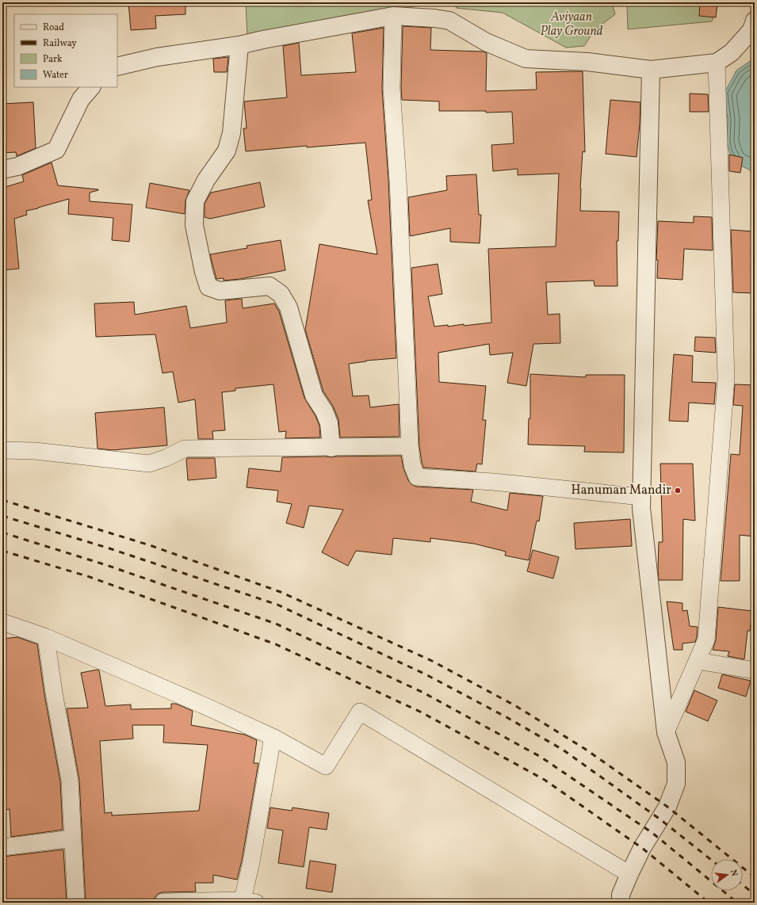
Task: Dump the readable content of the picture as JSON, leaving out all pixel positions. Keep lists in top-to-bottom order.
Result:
{
  "parks": ["Aviyaan Play Ground"],
  "places": ["Hanuman Mandir"],
  "legend": [
    "Road",
    "Railway",
    "Park",
    "Water"
  ],
  "north": "right"
}
